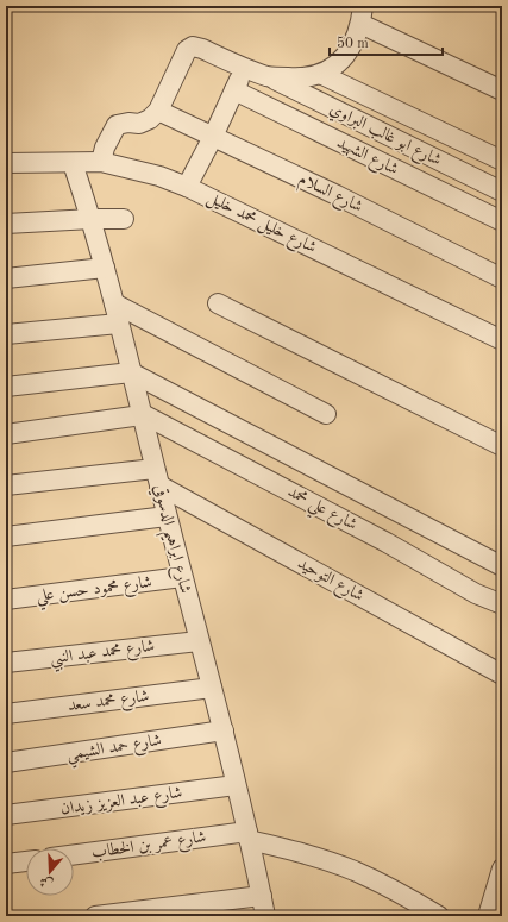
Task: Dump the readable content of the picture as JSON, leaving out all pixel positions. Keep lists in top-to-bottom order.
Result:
{
  "streets": {
    "street": [
      "شارع ابو غالب البراوي",
      "شارع الشهيد",
      "شارع السلام",
      "شارع خليل محمد خليل",
      "شارع علي محمد",
      "شارع ابراهيم الدسوقي",
      "شارع التوحيد",
      "شارع محمود حسن علي",
      "شارع محمد عبد النبي",
      "شارع محمد سعد",
      "شارع حمد الشيمي",
      "شارع عبد العزيز زيدان",
      "شارع عمر بن الخطاب"
    ]
  },
  "crossings": [
    ["شارع خليل محمد خليل", "شارع ابراهيم الدسوقي"],
    ["شارع علي محمد", "شارع ابراهيم الدسوقي"],
    ["شارع ابراهيم الدسوقي", "شارع التوحيد"],
    ["شارع ابراهيم الدسوقي", "شارع محمود حسن علي"],
    ["شارع ابراهيم الدسوقي", "شارع محمد عبد النبي"],
    ["شارع ابراهيم الدسوقي", "شارع محمد سعد"],
    ["شارع ابراهيم الدسوقي", "شارع حمد الشيمي"],
    ["شارع ابراهيم الدسوقي", "شارع عبد العزيز زيدان"],
    ["شارع ابراهيم الدسوقي", "شارع عمر بن الخطاب"]
  ],
  "scale_bar": "50 m",
  "north": "bottom"
}
